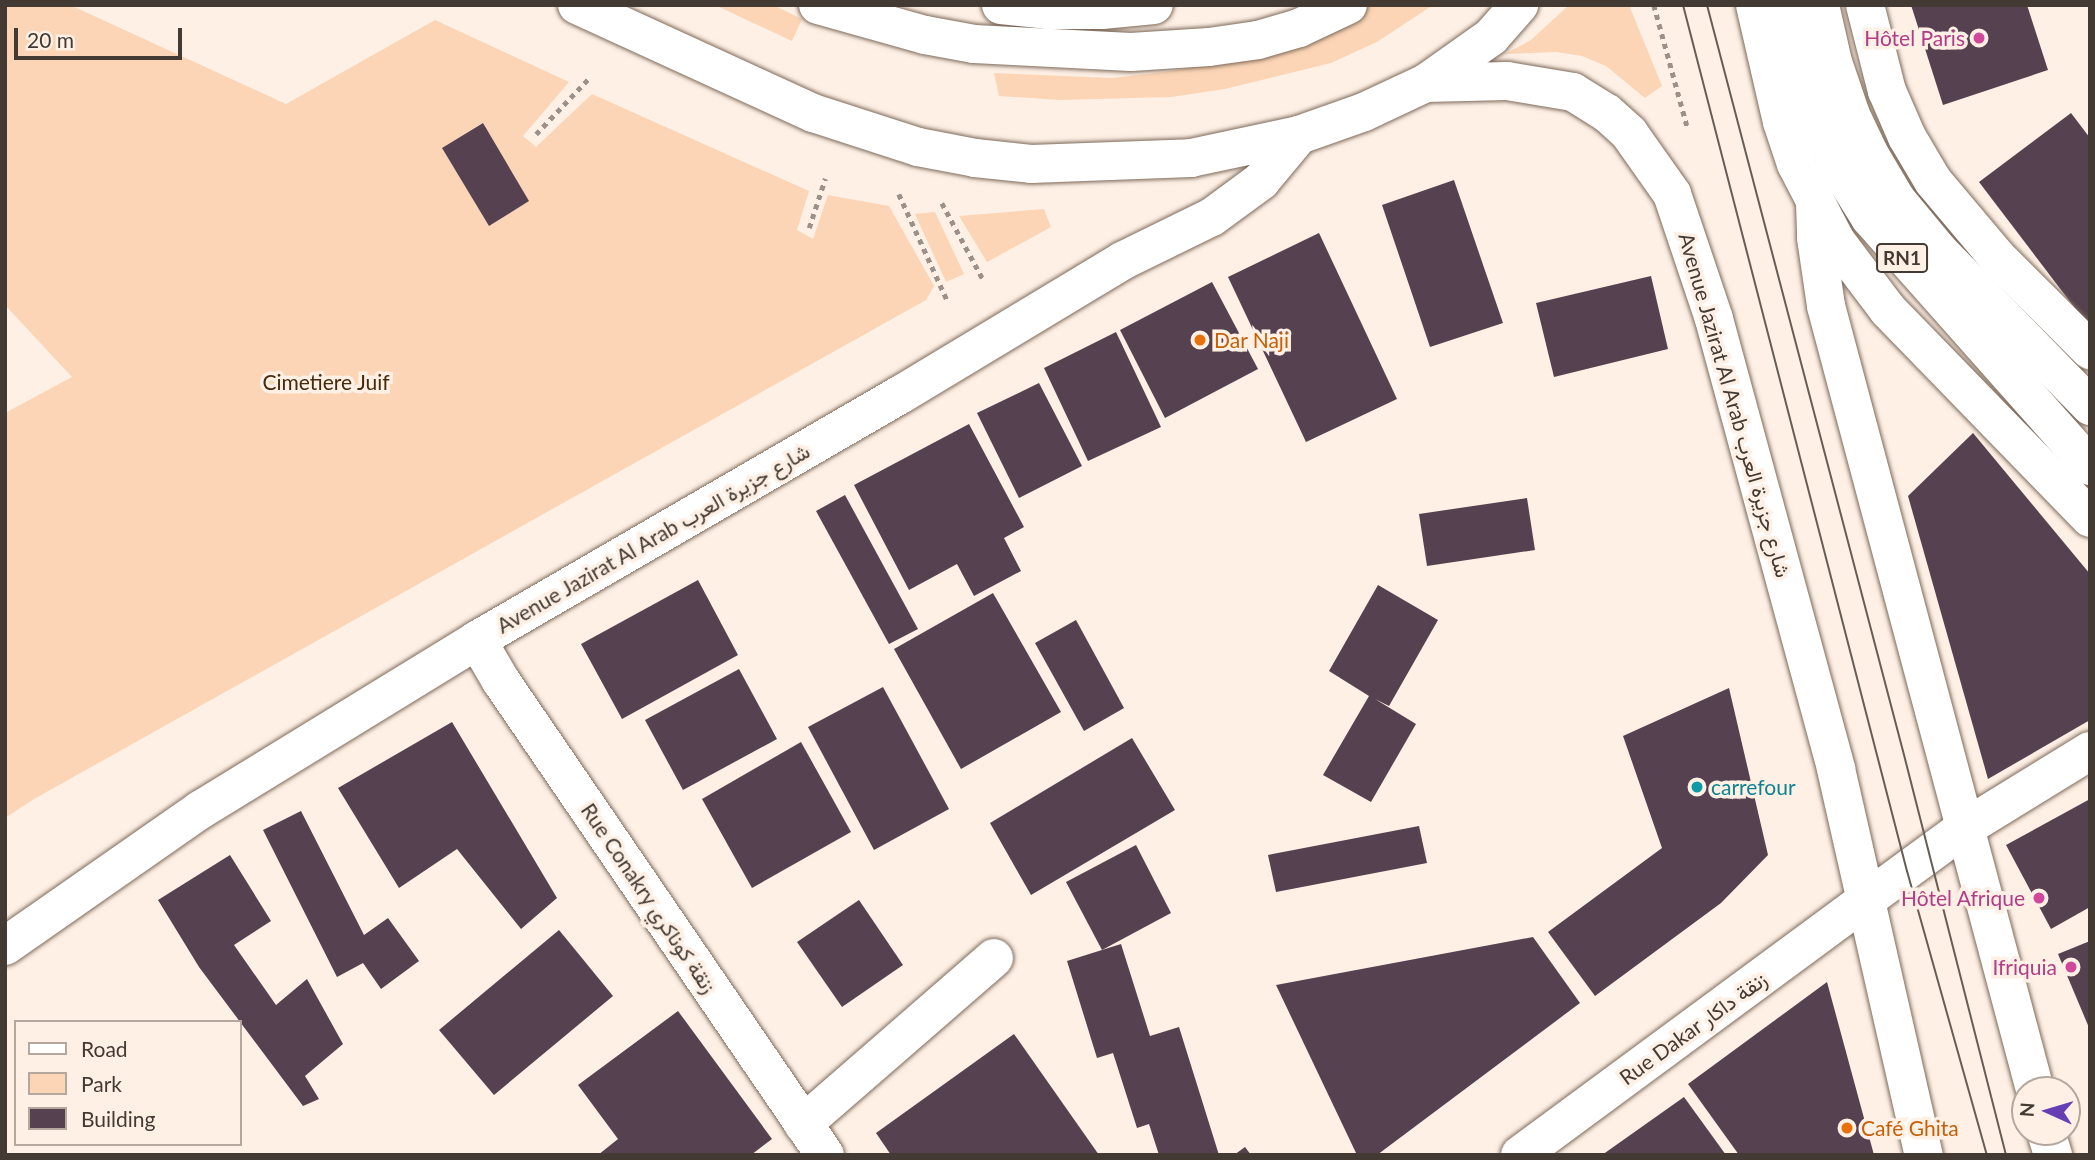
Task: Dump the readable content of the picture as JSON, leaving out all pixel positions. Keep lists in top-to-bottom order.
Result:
{
  "streets": {
    "main road": [
      "RN1",
      "Avenue Jazirat Al Arab شارع جزيرة العرب",
      "Rue Conakry زنقة كوناكري",
      "Rue Dakar زنقة داكار"
    ]
  },
  "crossings": [
    ["Avenue Jazirat Al Arab شارع جزيرة العرب", "Rue Conakry زنقة كوناكري"],
    ["Avenue Jazirat Al Arab شارع جزيرة العرب", "Rue Dakar زنقة داكار"]
  ],
  "parks": ["Cimetiere Juif"],
  "places": [
    "Hôtel Paris",
    "Dar Naji",
    "carrefour",
    "Hôtel Afrique",
    "Ifriquia",
    "Café Ghita"
  ],
  "legend": ["Road", "Park", "Building"],
  "scale_bar": "20 m",
  "north": "left"
}
